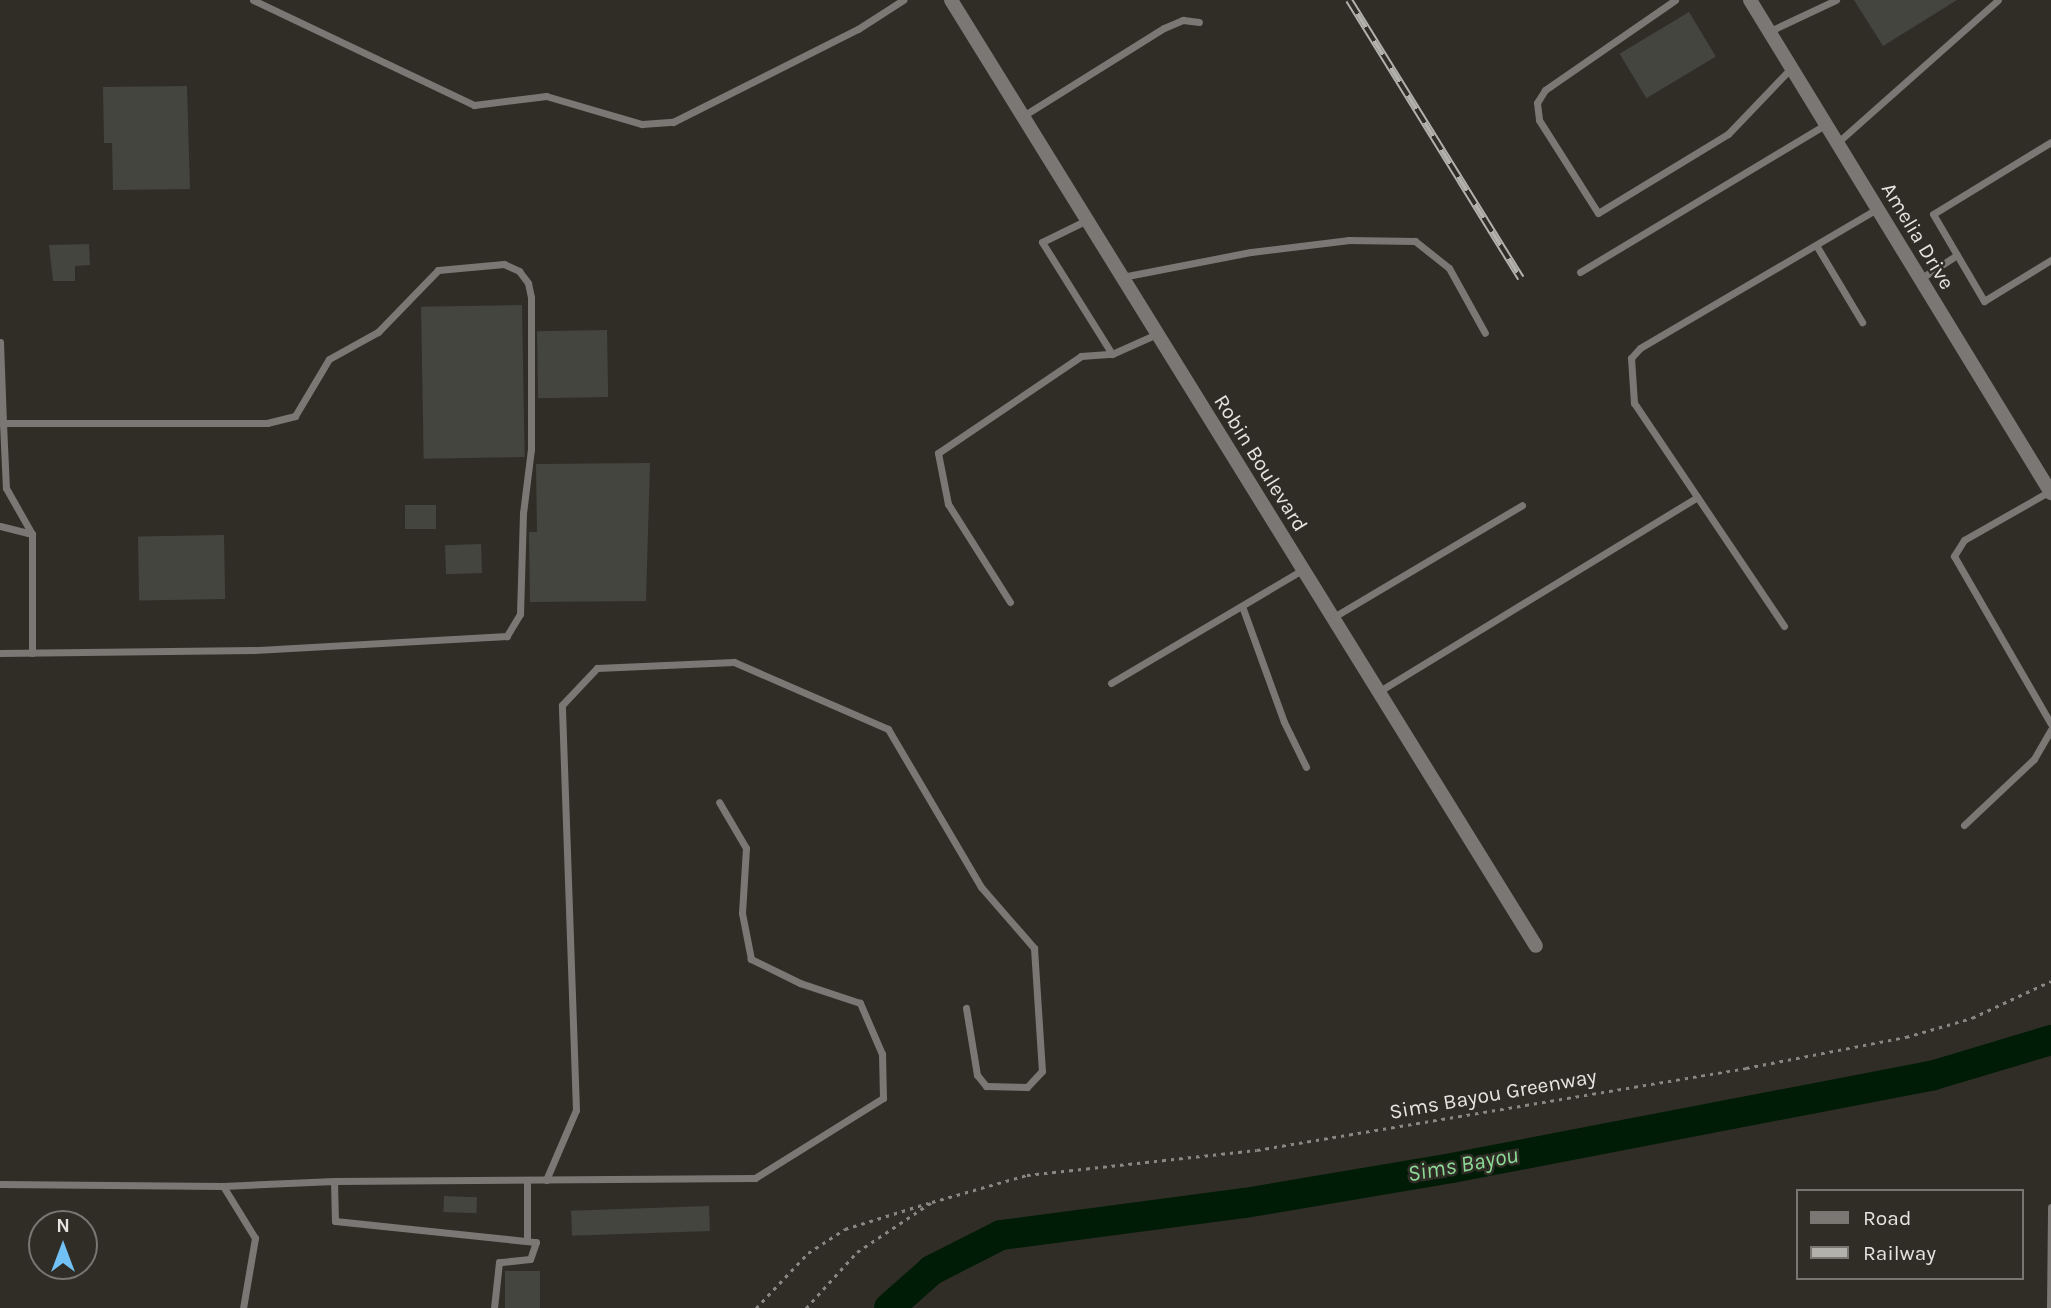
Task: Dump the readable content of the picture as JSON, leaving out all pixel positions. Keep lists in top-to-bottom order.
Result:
{
  "streets": {
    "street": ["Amelia Drive", "Robin Boulevard"],
    "path": ["Sims Bayou Greenway"]
  },
  "water": ["Sims Bayou"],
  "legend": ["Road", "Railway"],
  "north": "top"
}
